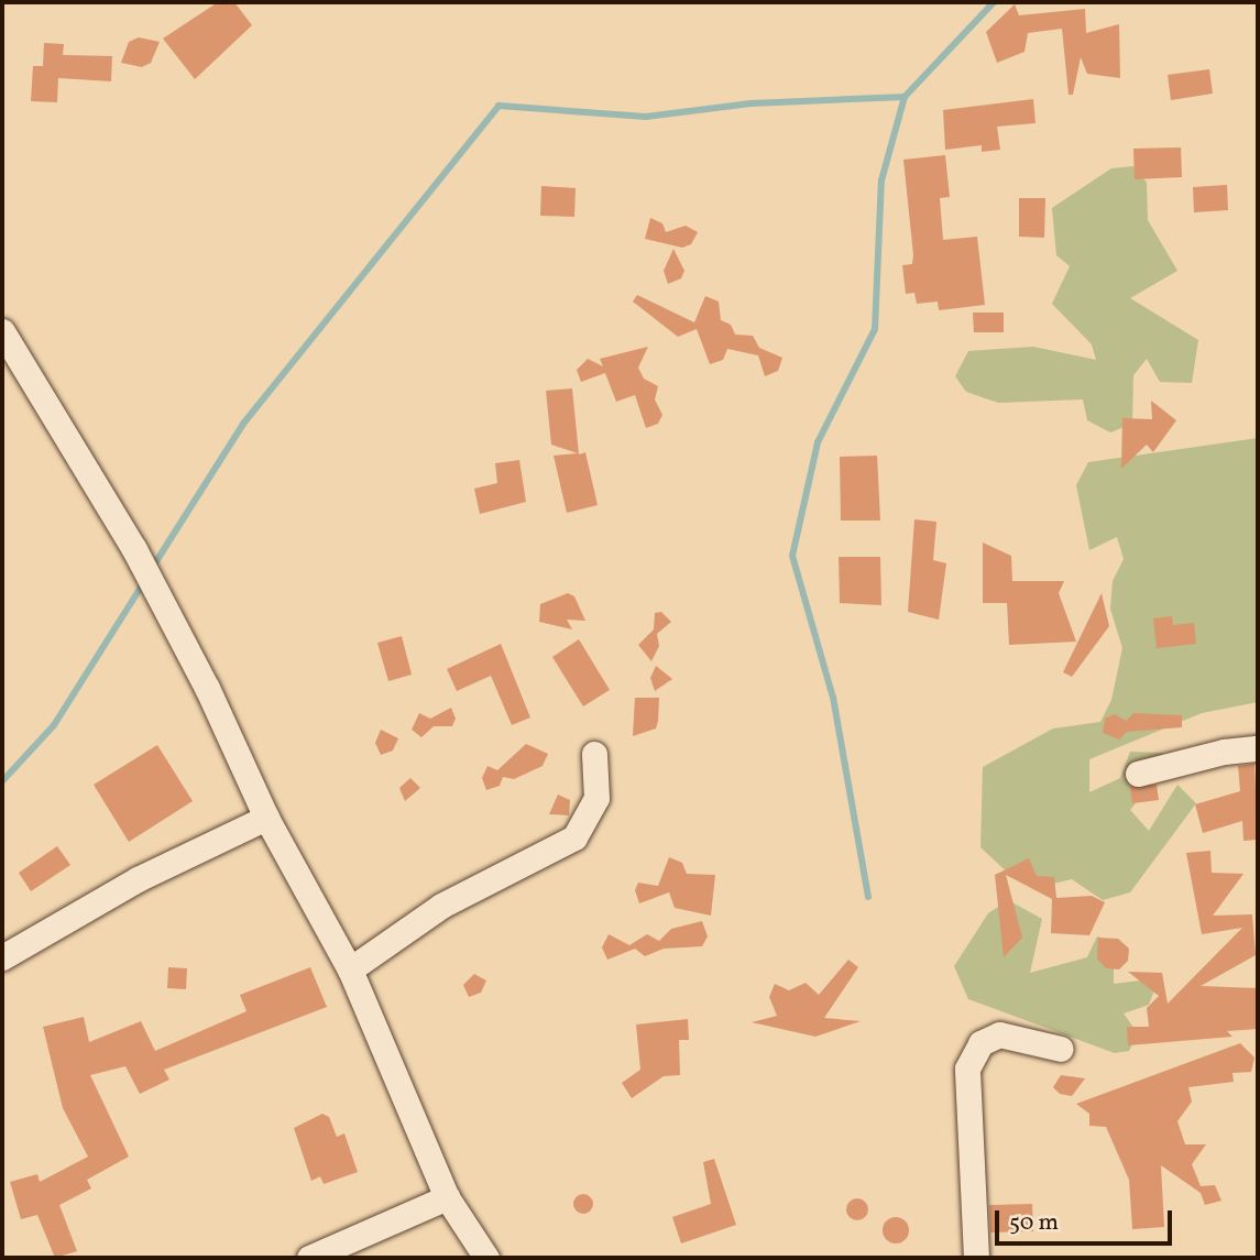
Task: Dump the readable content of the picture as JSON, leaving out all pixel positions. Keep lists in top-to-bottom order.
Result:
{
  "scale_bar": "50 m"
}
